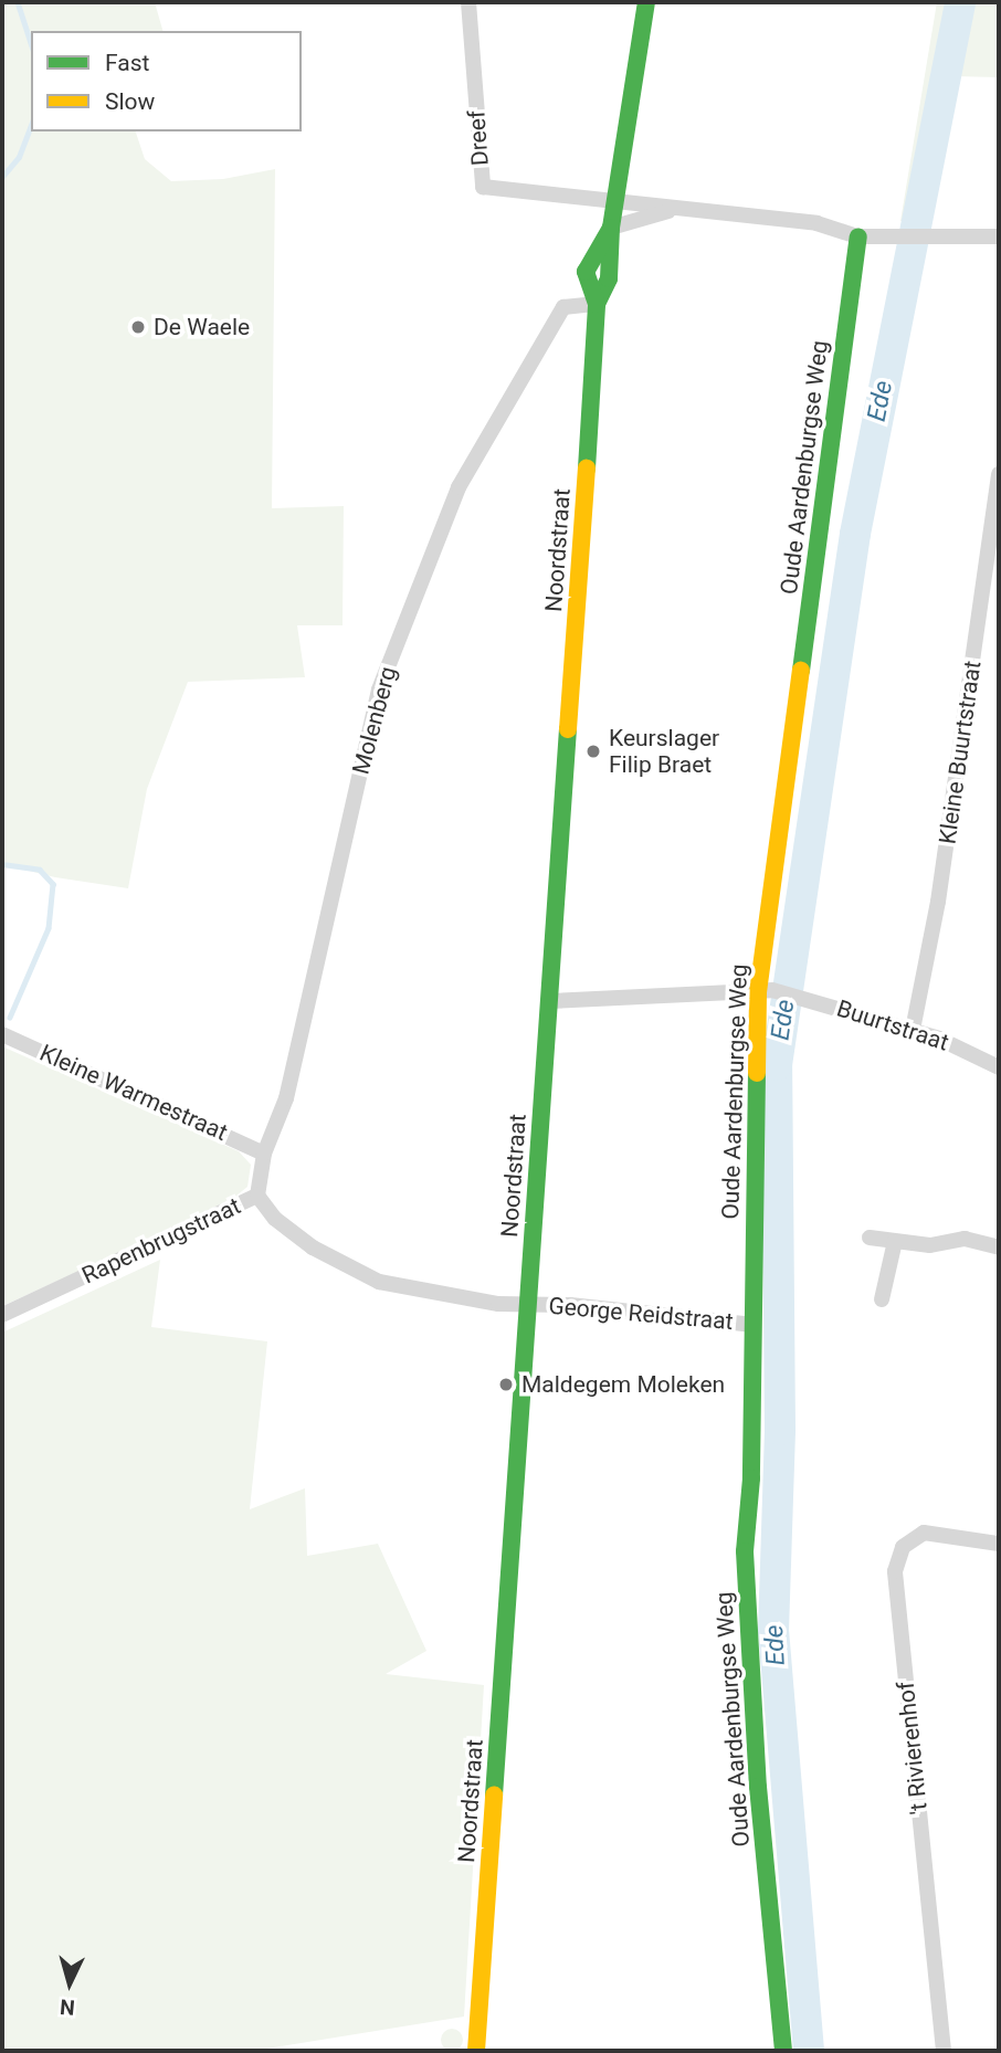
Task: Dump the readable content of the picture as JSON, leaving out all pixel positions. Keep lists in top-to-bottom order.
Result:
{
  "streets": {
    "street": [
      "Dreef",
      "Oude Aardenburgse Weg",
      "Noordstraat",
      "Molenberg",
      "Kleine Buurtstraat",
      "Buurtstraat",
      "Kleine Warmestraat",
      "Rapenbrugstraat",
      "George Reidstraat",
      "'t Rivierenhof"
    ]
  },
  "crossings": [
    ["Dreef", "Noordstraat"],
    ["Oude Aardenburgse Weg", "Buurtstraat"],
    ["Oude Aardenburgse Weg", "George Reidstraat"],
    ["Noordstraat", "Molenberg"],
    ["Noordstraat", "Buurtstraat"],
    ["Noordstraat", "Rapenbrugstraat"],
    ["Noordstraat", "George Reidstraat"],
    ["Molenberg", "Kleine Warmestraat"],
    ["Molenberg", "Rapenbrugstraat"],
    ["Kleine Buurtstraat", "Buurtstraat"],
    ["Rapenbrugstraat", "George Reidstraat"]
  ],
  "water": ["Ede"],
  "places": ["De Waele", "Keurslager Filip Braet", "Maldegem Moleken"],
  "legend": ["Fast", "Slow"],
  "north": "bottom"
}
